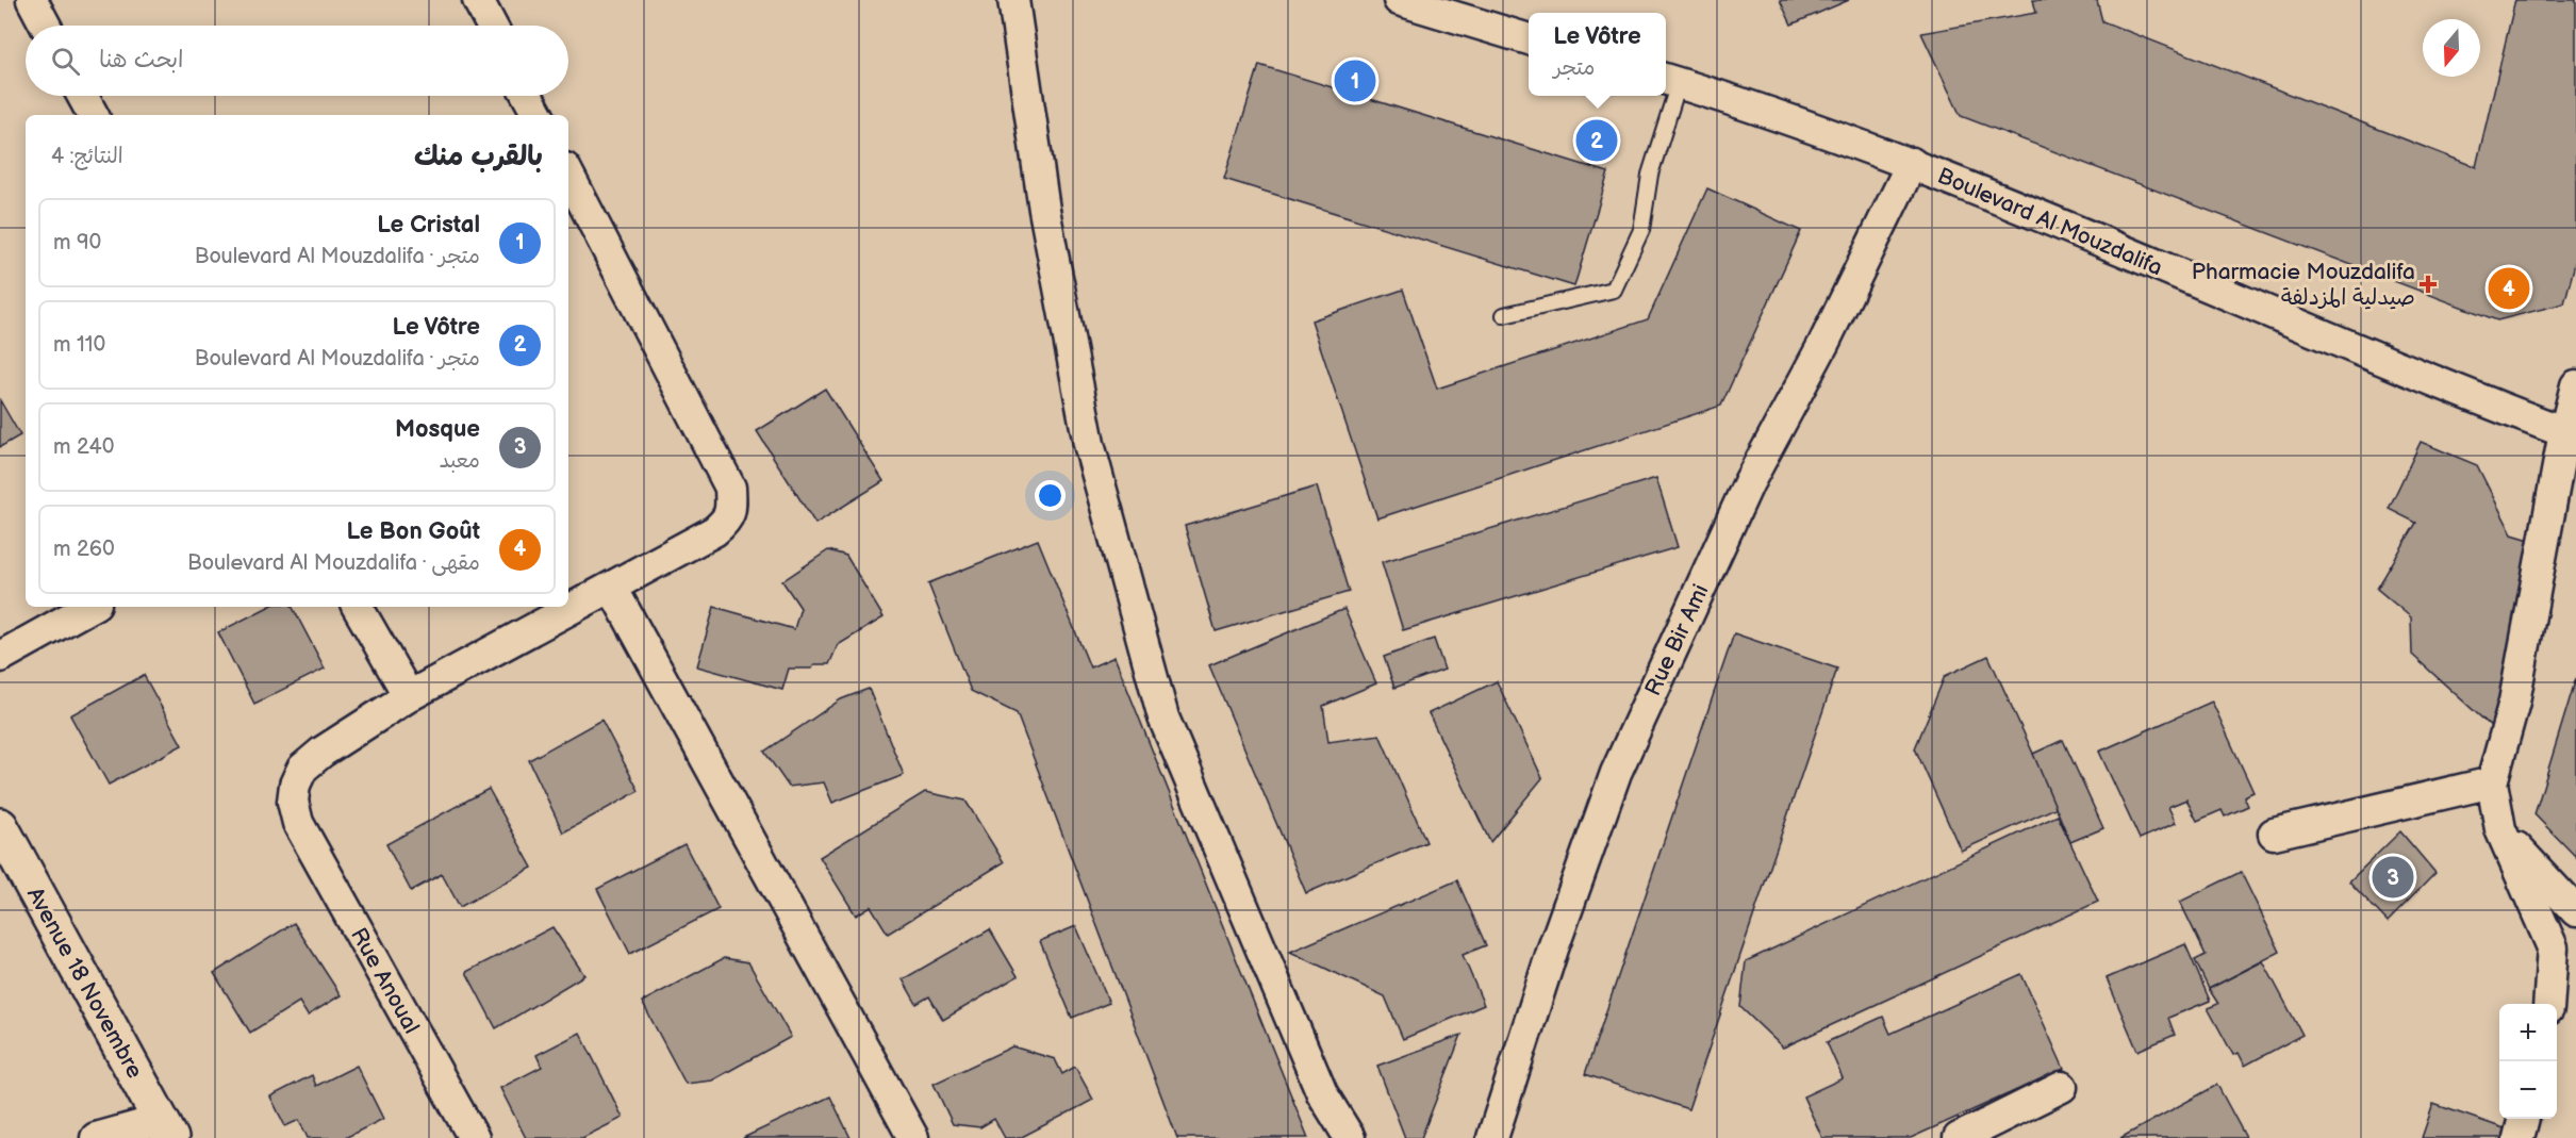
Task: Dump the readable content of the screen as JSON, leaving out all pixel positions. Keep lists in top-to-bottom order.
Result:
{
  "streets": {
    "street": [
      "Boulevard Al Mouzdalifa",
      "Rue Bir Ami",
      "Rue Anoual",
      "Avenue 18 Novembre"
    ]
  },
  "crossings": [
    ["Boulevard Al Mouzdalifa", "Rue Bir Ami"]
  ],
  "places": {
    "health": ["Pharmacie Mouzdalifa صيدلية المزدلفة"]
  },
  "north": "bottom",
  "page": {
    "popup": ["Le Vôtre", "متجر"],
    "search": "ابحث هنا",
    "pins": [
      "1",
      "2",
      "4",
      "3"
    ],
    "heading": ["بالقرب منك", "النتائج: 4"],
    "list": [
      {
        "mark": "1",
        "name": "Le Cristal",
        "note": "متجر · Boulevard Al Mouzdalifa",
        "value": "90 m"
      },
      {
        "mark": "2",
        "name": "Le Vôtre",
        "note": "متجر · Boulevard Al Mouzdalifa",
        "value": "110 m"
      },
      {
        "mark": "3",
        "name": "Mosque",
        "note": "معبد",
        "value": "240 m"
      },
      {
        "mark": "4",
        "name": "Le Bon Goût",
        "note": "مقهى · Boulevard Al Mouzdalifa",
        "value": "260 m"
      }
    ],
    "map_buttons": ["+", "−"]
  }
}
